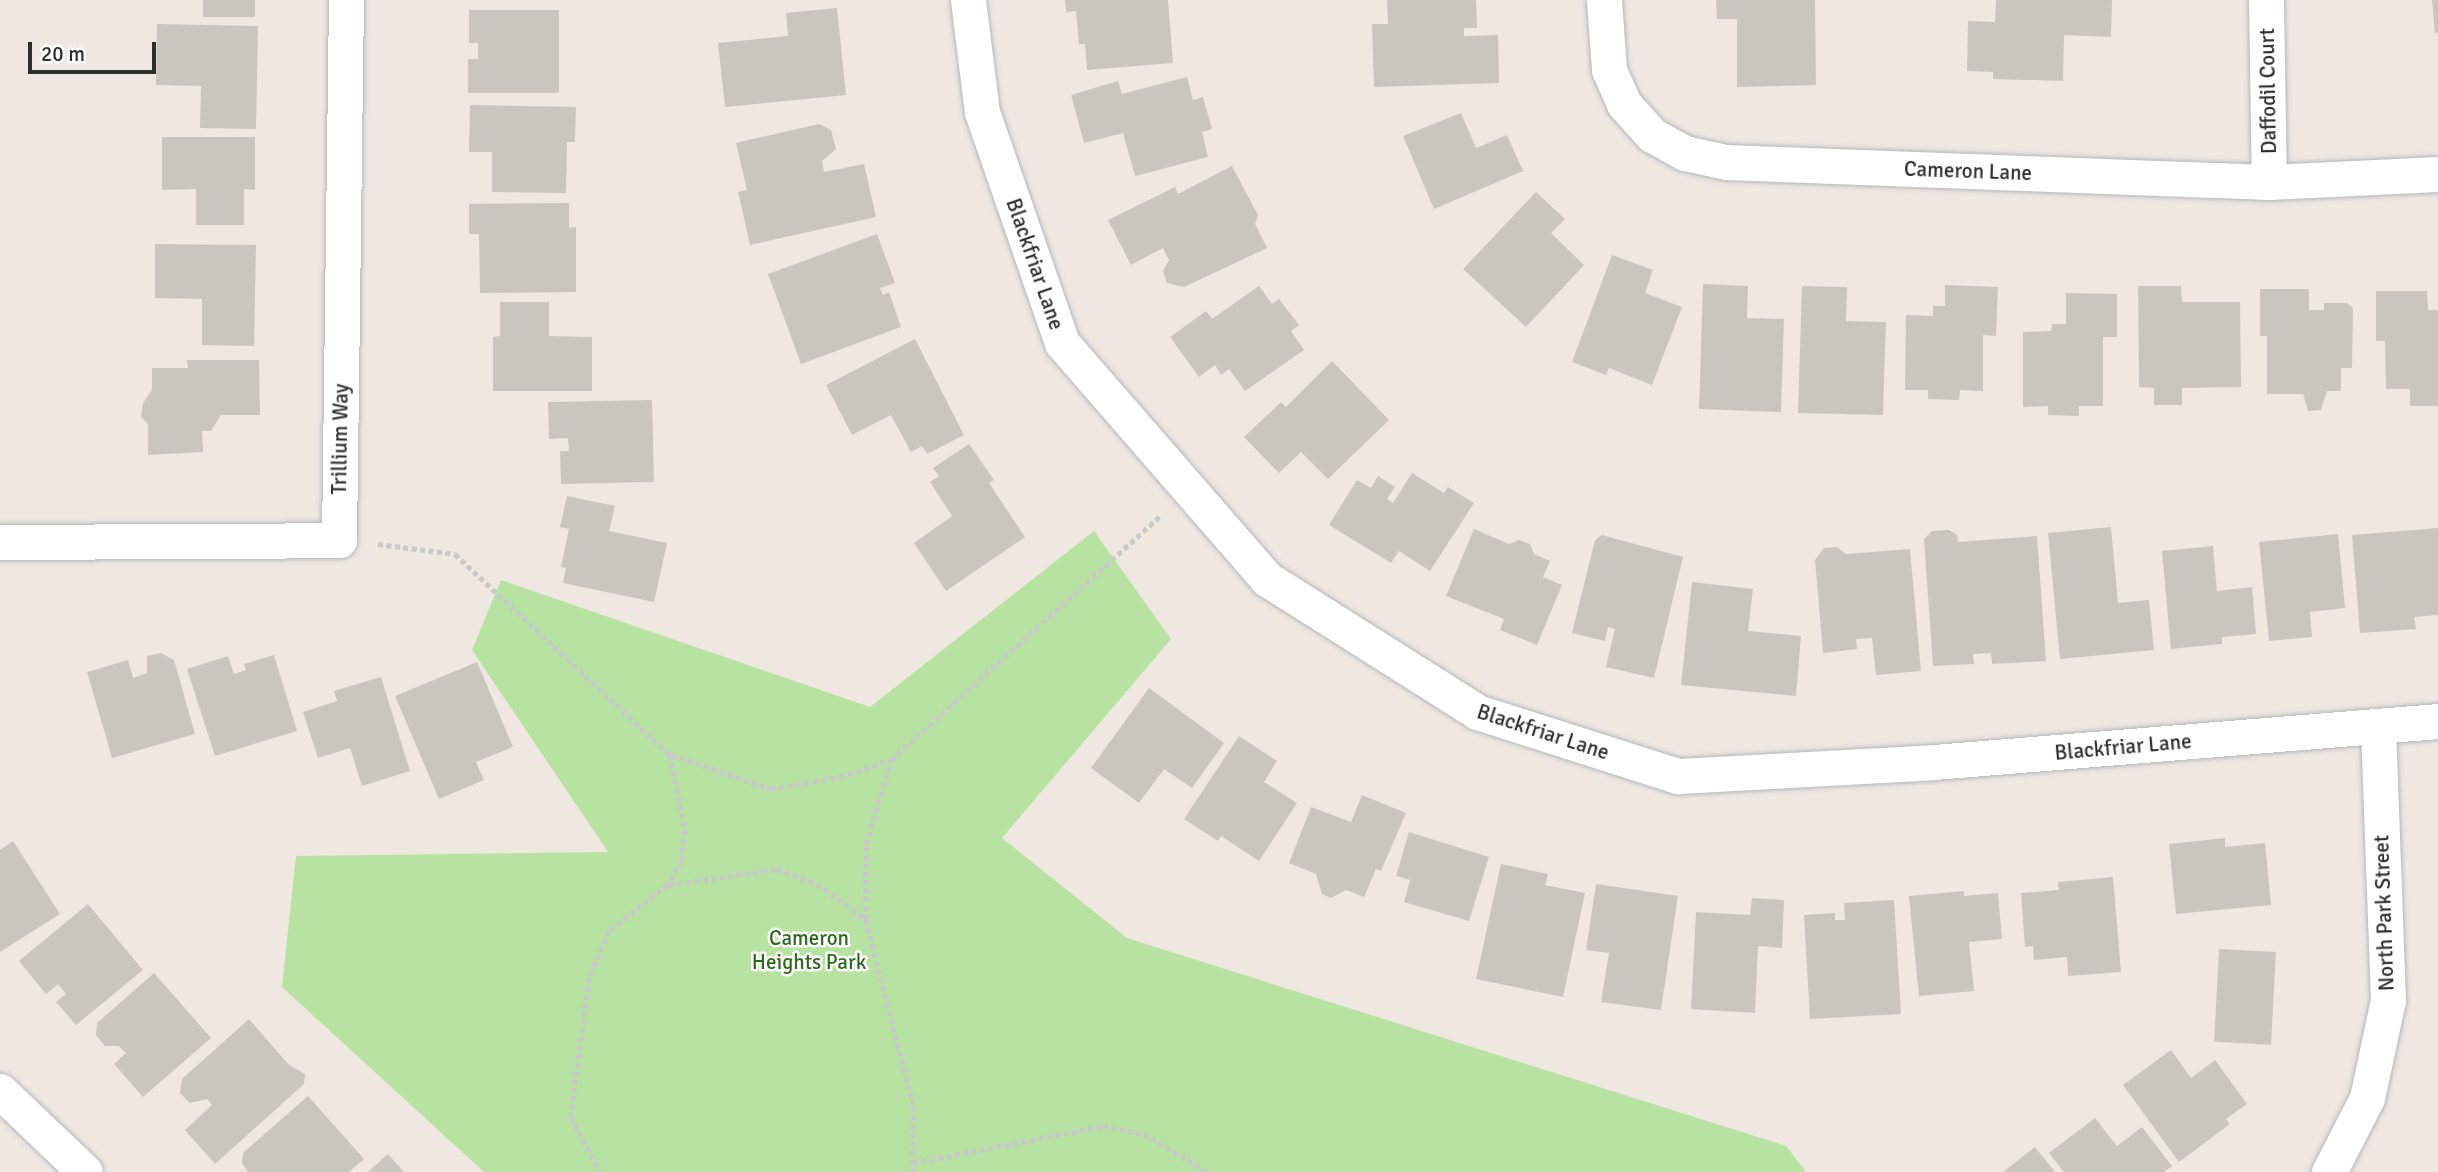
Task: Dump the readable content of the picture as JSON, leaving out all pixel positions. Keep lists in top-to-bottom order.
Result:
{
  "streets": {
    "street": [
      "Daffodil Court",
      "Cameron Lane",
      "Blackfriar Lane",
      "Trillium Way",
      "North Park Street"
    ]
  },
  "crossings": [
    ["Daffodil Court", "Cameron Lane"],
    ["Blackfriar Lane", "North Park Street"]
  ],
  "parks": ["Cameron Heights Park"],
  "scale_bar": "20 m"
}
